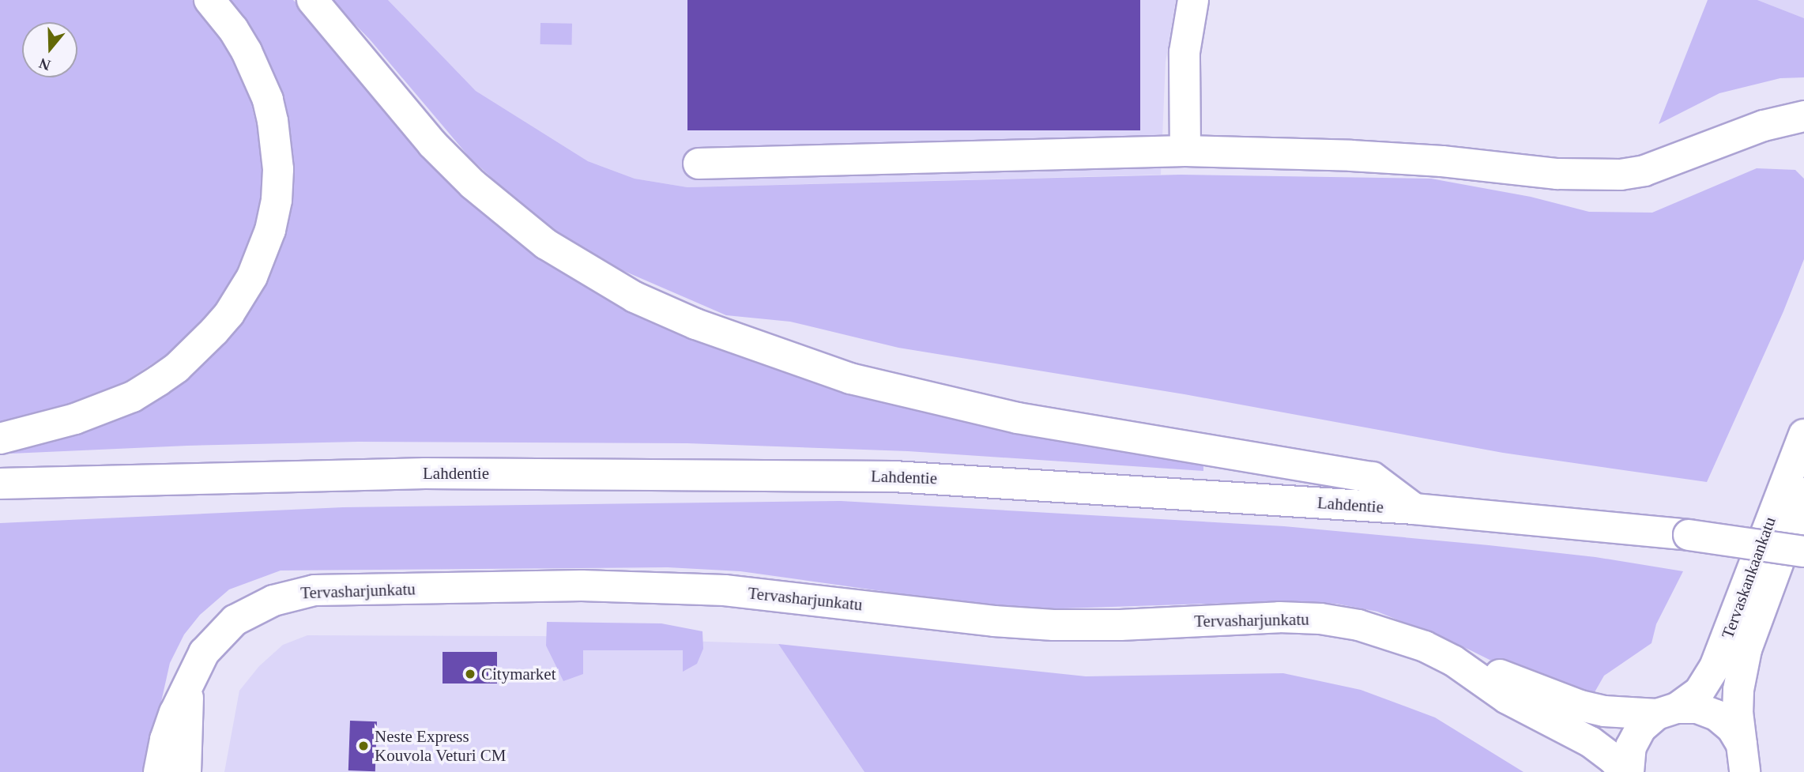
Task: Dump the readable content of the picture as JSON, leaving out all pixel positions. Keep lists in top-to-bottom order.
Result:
{
  "streets": {
    "main road": ["Lahdentie", "Tervaskankaankatu", "Tervasharjunkatu"]
  },
  "crossings": [
    ["Tervaskankaankatu", "Tervasharjunkatu"]
  ],
  "places": ["Citymarket", "Neste Express Kouvola Veturi CM"],
  "north": "bottom"
}
